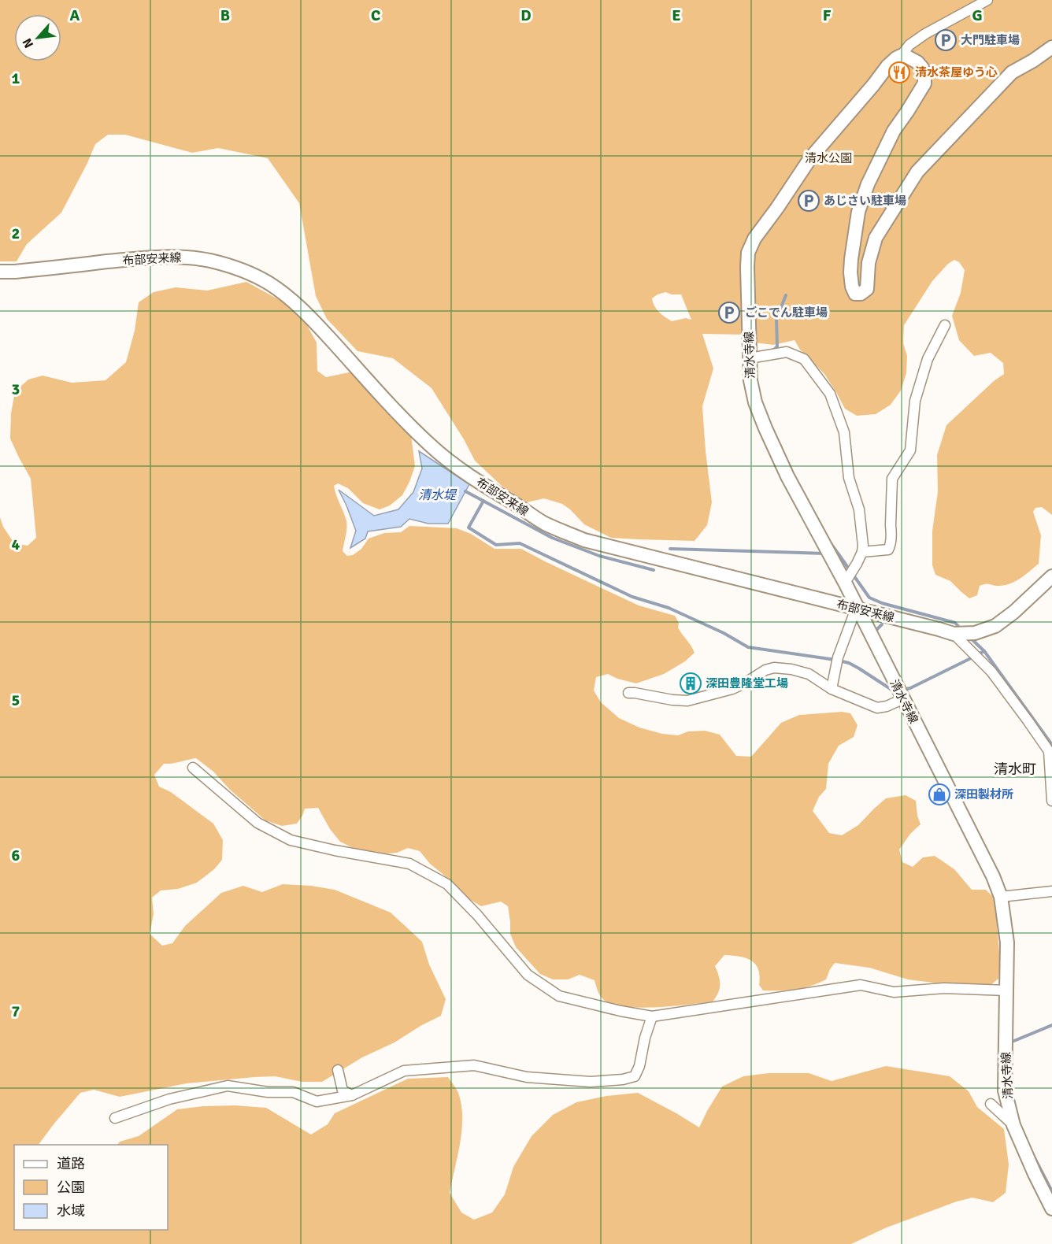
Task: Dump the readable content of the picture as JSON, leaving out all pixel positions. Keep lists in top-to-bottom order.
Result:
{
  "streets": {
    "main road": ["布部安来線", "清水寺線"]
  },
  "crossings": [
    ["布部安来線", "清水寺線"]
  ],
  "districts": ["清水町"],
  "water": ["清水堤"],
  "parks": ["清水公園"],
  "places": {
    "parking": ["大門駐車場", "あじさい駐車場", "ごこでん駐車場"],
    "restaurant": ["清水茶屋ゆう心"],
    "building": ["深田豊隆堂工場"],
    "shop": ["深田製材所"]
  },
  "legend": ["道路", "公園", "水域"],
  "north": "bottom left",
  "grid": {
    "columns": [
      "A",
      "B",
      "C",
      "D",
      "E",
      "F",
      "G"
    ],
    "rows": [
      "1",
      "2",
      "3",
      "4",
      "5",
      "6",
      "7"
    ]
  }
}
